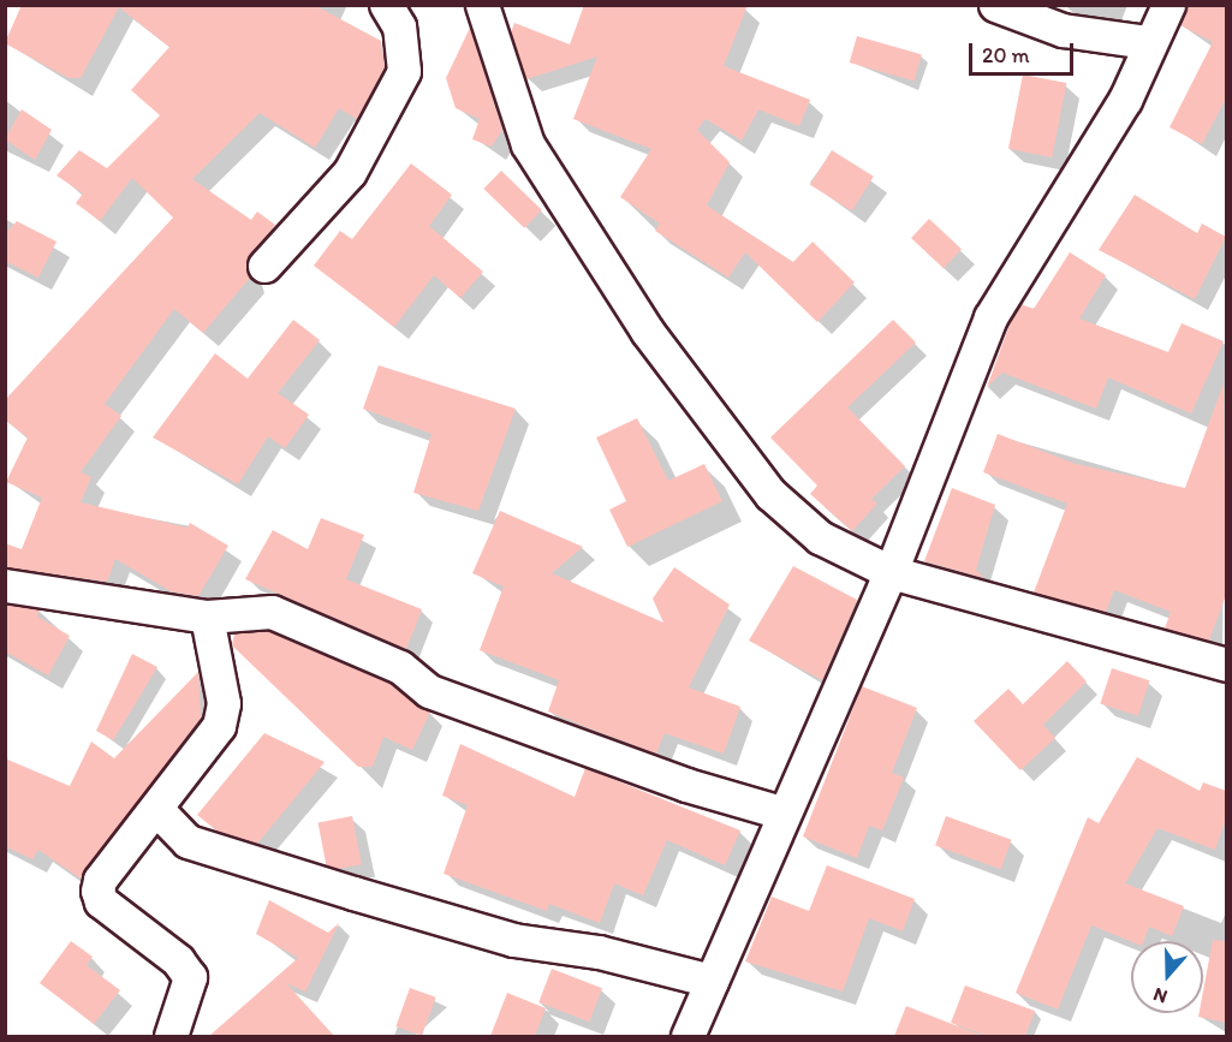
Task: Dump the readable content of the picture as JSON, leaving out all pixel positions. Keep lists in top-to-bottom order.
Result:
{
  "scale_bar": "20 m",
  "north": "bottom"
}
